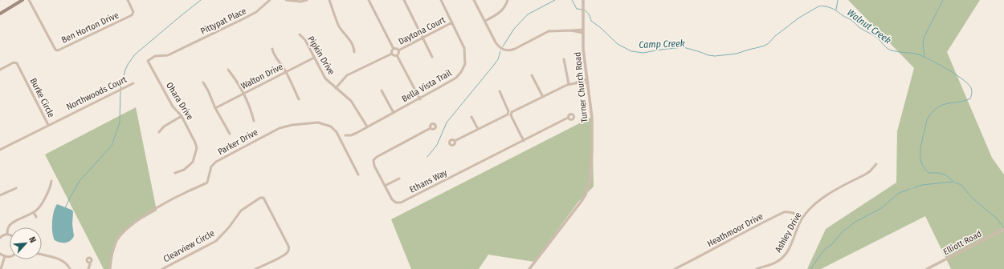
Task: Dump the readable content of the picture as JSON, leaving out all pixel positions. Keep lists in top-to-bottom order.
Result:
{
  "streets": {
    "street": [
      "Pittypat Place",
      "Ben Horton Drive",
      "Daytona Court",
      "Pipkin Drive",
      "Walton Drive",
      "Bella Vista Trail",
      "Turner Church Road",
      "Northwoods Court",
      "Burke Circle",
      "Ohara Drive",
      "Parker Drive",
      "Ethans Way",
      "Heathmoor Drive",
      "Ashley Drive",
      "Elliott Road",
      "Clearview Circle"
    ]
  },
  "crossings": [
    ["Pittypat Place", "Ohara Drive"],
    ["Daytona Court", "Pipkin Drive"],
    ["Daytona Court", "Bella Vista Trail"],
    ["Pipkin Drive", "Walton Drive"],
    ["Pipkin Drive", "Bella Vista Trail"],
    ["Northwoods Court", "Burke Circle"],
    ["Heathmoor Drive", "Ashley Drive"]
  ],
  "water": ["Walnut Creek", "Camp Creek"],
  "north": "top right"
}
